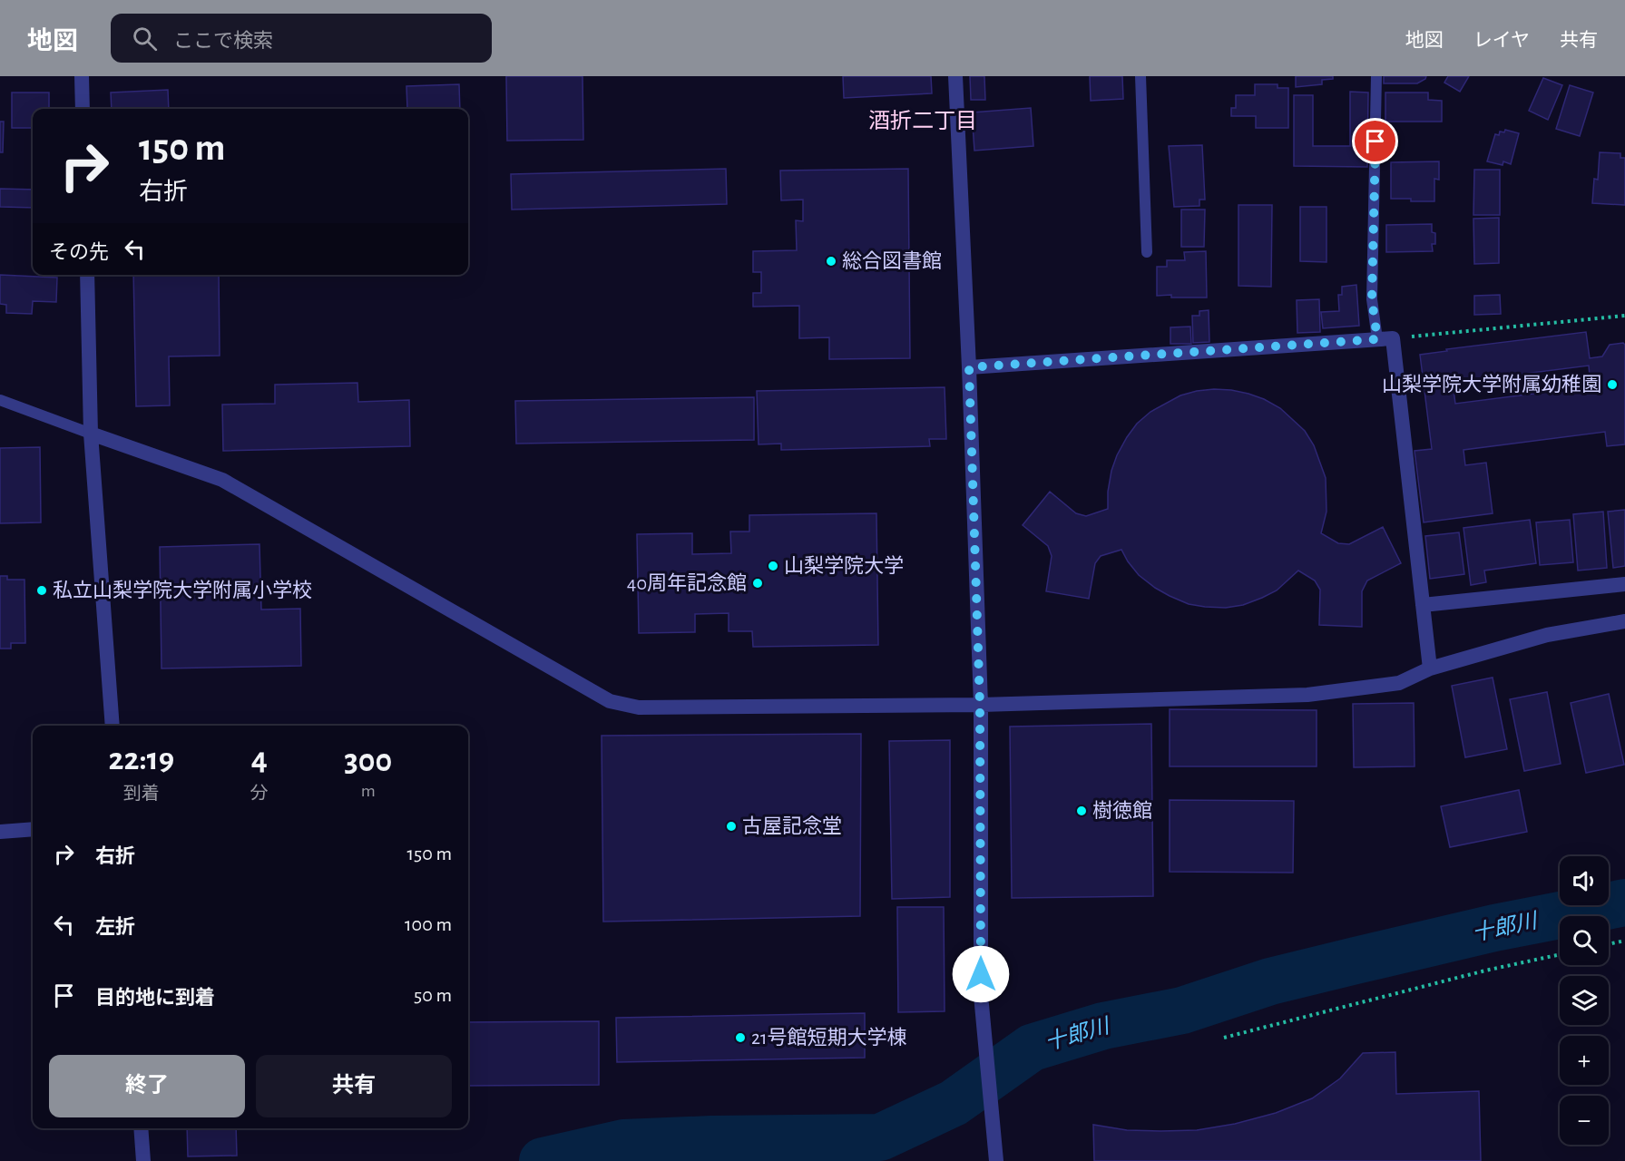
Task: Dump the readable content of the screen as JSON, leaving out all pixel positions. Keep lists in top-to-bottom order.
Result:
{
  "districts": ["酒折二丁目"],
  "water": ["十郎川"],
  "places": [
    "総合図書館",
    "山梨学院大学附属幼稚園",
    "山梨学院大学",
    "40周年記念館",
    "私立山梨学院大学附属小学校",
    "樹徳館",
    "古屋記念堂",
    "21号館短期大学棟"
  ],
  "page": {
    "header": "地図",
    "search": "ここで検索",
    "nav": ["地図", "レイヤ", "共有"],
    "turn": ["150 m", "右折"],
    "then": "その先",
    "eta": [
      "22:19",
      "到着",
      "4",
      "分",
      "300",
      "m"
    ],
    "list": [
      {
        "name": "右折",
        "value": "150 m"
      },
      {
        "name": "左折",
        "value": "100 m"
      },
      {
        "name": "目的地に到着",
        "value": "50 m"
      }
    ],
    "map_buttons": ["+", "−"],
    "buttons": ["終了", "共有"]
  }
}
